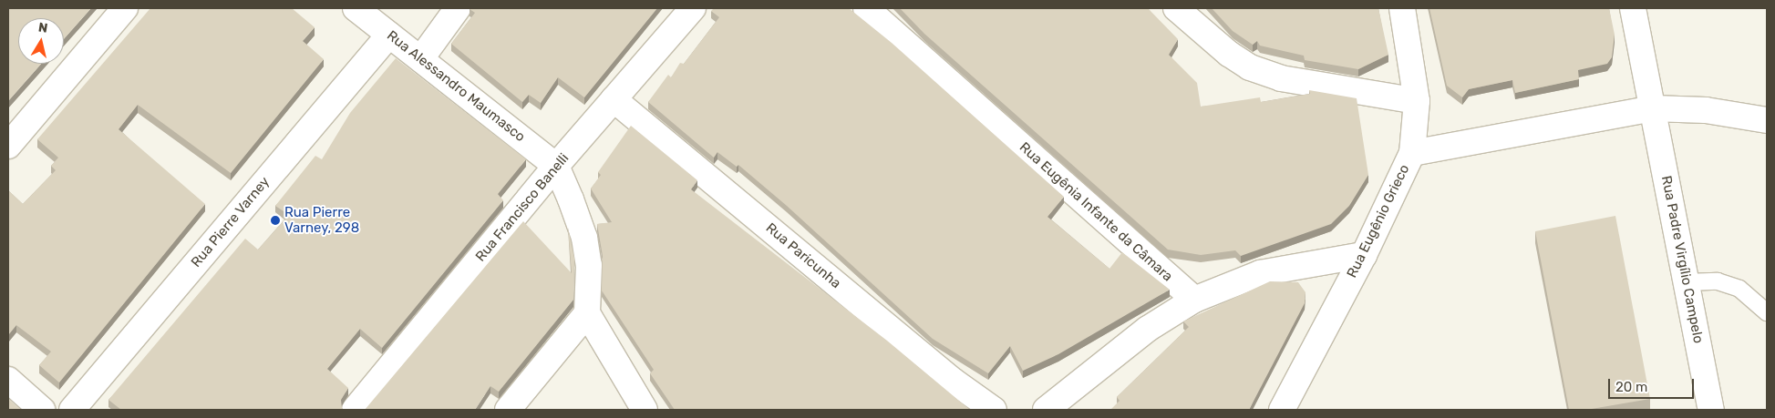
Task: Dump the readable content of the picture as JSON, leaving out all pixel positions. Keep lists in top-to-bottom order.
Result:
{
  "streets": {
    "street": [
      "Rua Alessandro Maumasco",
      "Rua Francisco Banelli",
      "Rua Eugênia Infante da Câmara",
      "Rua Eugênio Grieco",
      "Rua Pierre Varney",
      "Rua Paricunha",
      "Rua Padre Virgílio Campelo"
    ]
  },
  "crossings": [
    ["Rua Alessandro Maumasco", "Rua Francisco Banelli"],
    ["Rua Alessandro Maumasco", "Rua Pierre Varney"],
    ["Rua Francisco Banelli", "Rua Paricunha"],
    ["Rua Eugênio Grieco", "Rua Padre Virgílio Campelo"]
  ],
  "places": ["Rua Pierre Varney, 298"],
  "scale_bar": "20 m",
  "north": "top"
}
